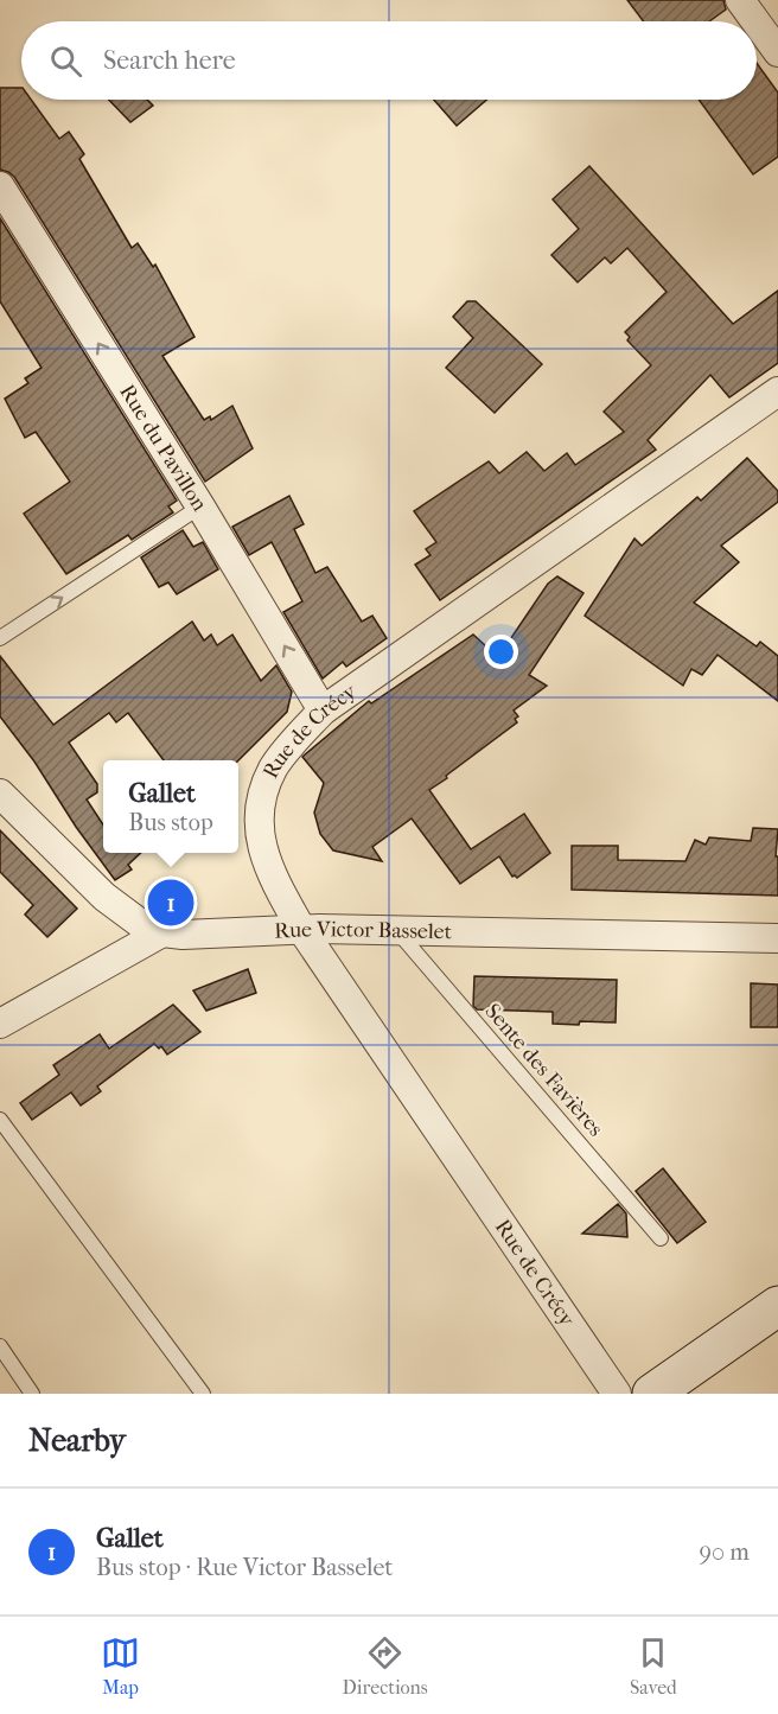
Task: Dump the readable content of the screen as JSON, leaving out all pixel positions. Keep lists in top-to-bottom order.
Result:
{
  "streets": {
    "street": ["Rue du Pavillon", "Rue de Crécy", "Rue Victor Basselet"],
    "lane": ["Sente des Favières"]
  },
  "crossings": [
    ["Rue du Pavillon", "Rue de Crécy"],
    ["Rue de Crécy", "Rue Victor Basselet"],
    ["Rue Victor Basselet", "Sente des Favières"]
  ],
  "one_way": ["Rue du Pavillon"],
  "page": {
    "search": "Search here",
    "popup": ["Gallet", "Bus stop"],
    "pins": "1",
    "heading": "Nearby",
    "list": [
      {
        "mark": "1",
        "name": "Gallet",
        "note": "Bus stop · Rue Victor Basselet",
        "value": "90 m"
      }
    ],
    "nav": ["Map", "Directions", "Saved"]
  }
}
